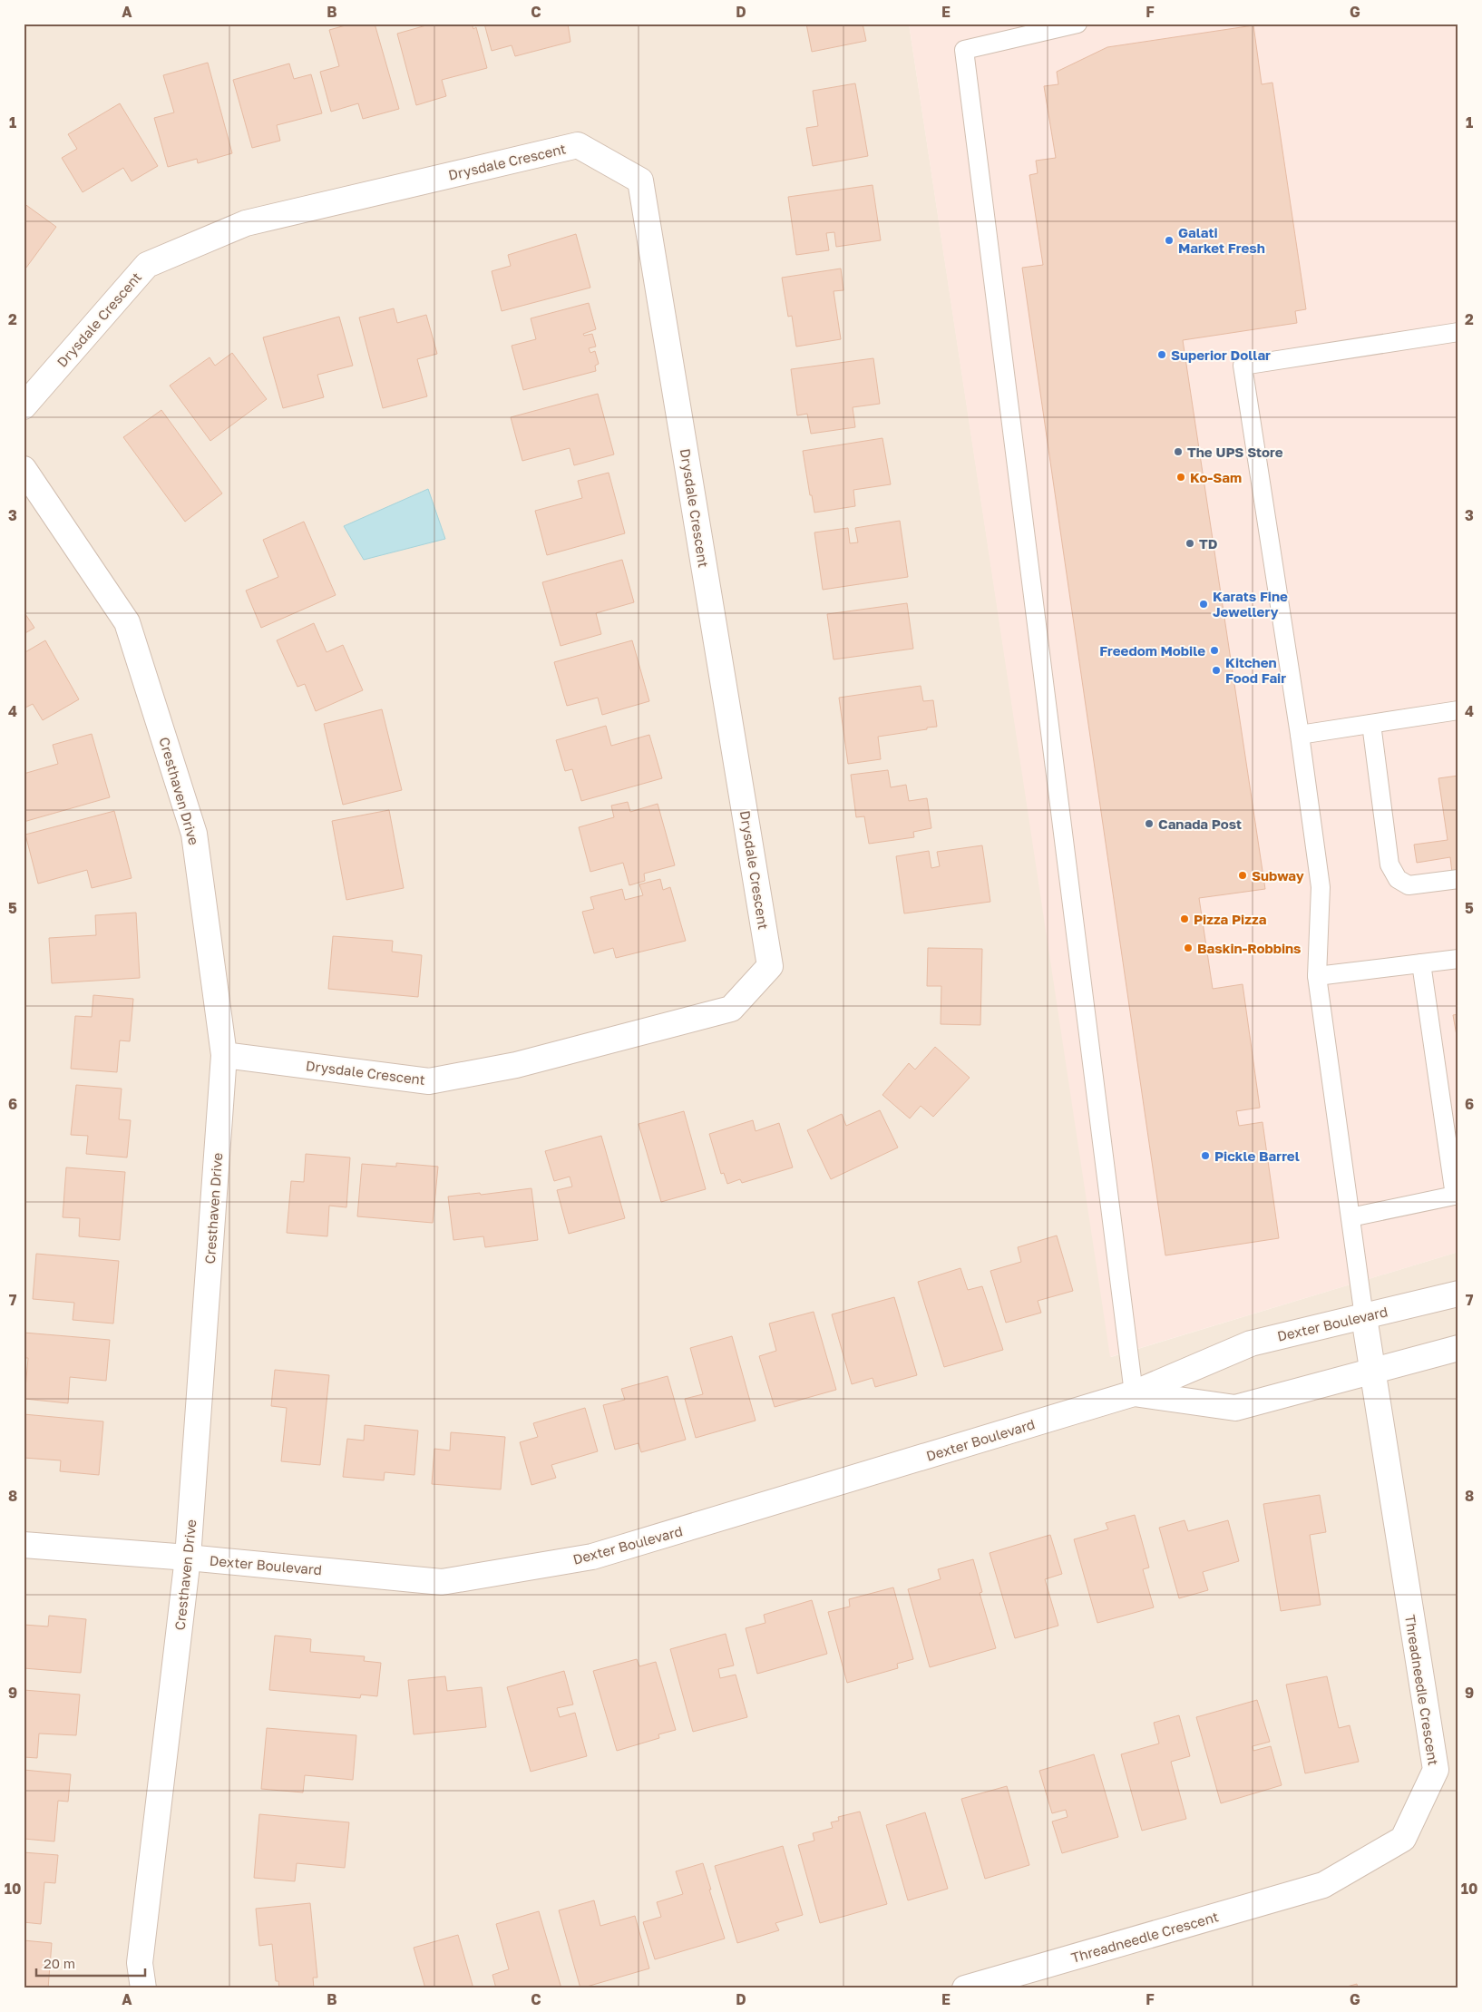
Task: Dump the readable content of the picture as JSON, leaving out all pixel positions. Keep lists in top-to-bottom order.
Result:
{
  "streets": {
    "street": [
      "Drysdale Crescent",
      "Cresthaven Drive",
      "Dexter Boulevard",
      "Threadneedle Crescent"
    ]
  },
  "crossings": [
    ["Drysdale Crescent", "Cresthaven Drive"],
    ["Cresthaven Drive", "Dexter Boulevard"],
    ["Dexter Boulevard", "Threadneedle Crescent"]
  ],
  "places": [
    "Galati Market Fresh",
    "Superior Dollar",
    "The UPS Store",
    "Ko-Sam",
    "TD",
    "Karats Fine Jewellery",
    "Freedom Mobile",
    "Kitchen Food Fair",
    "Canada Post",
    "Subway",
    "Pizza Pizza",
    "Baskin-Robbins",
    "Pickle Barrel"
  ],
  "scale_bar": "20 m",
  "grid": {
    "columns": [
      "A",
      "B",
      "C",
      "D",
      "E",
      "F",
      "G"
    ],
    "rows": [
      "1",
      "2",
      "3",
      "4",
      "5",
      "6",
      "7",
      "8",
      "9",
      "10"
    ]
  }
}
